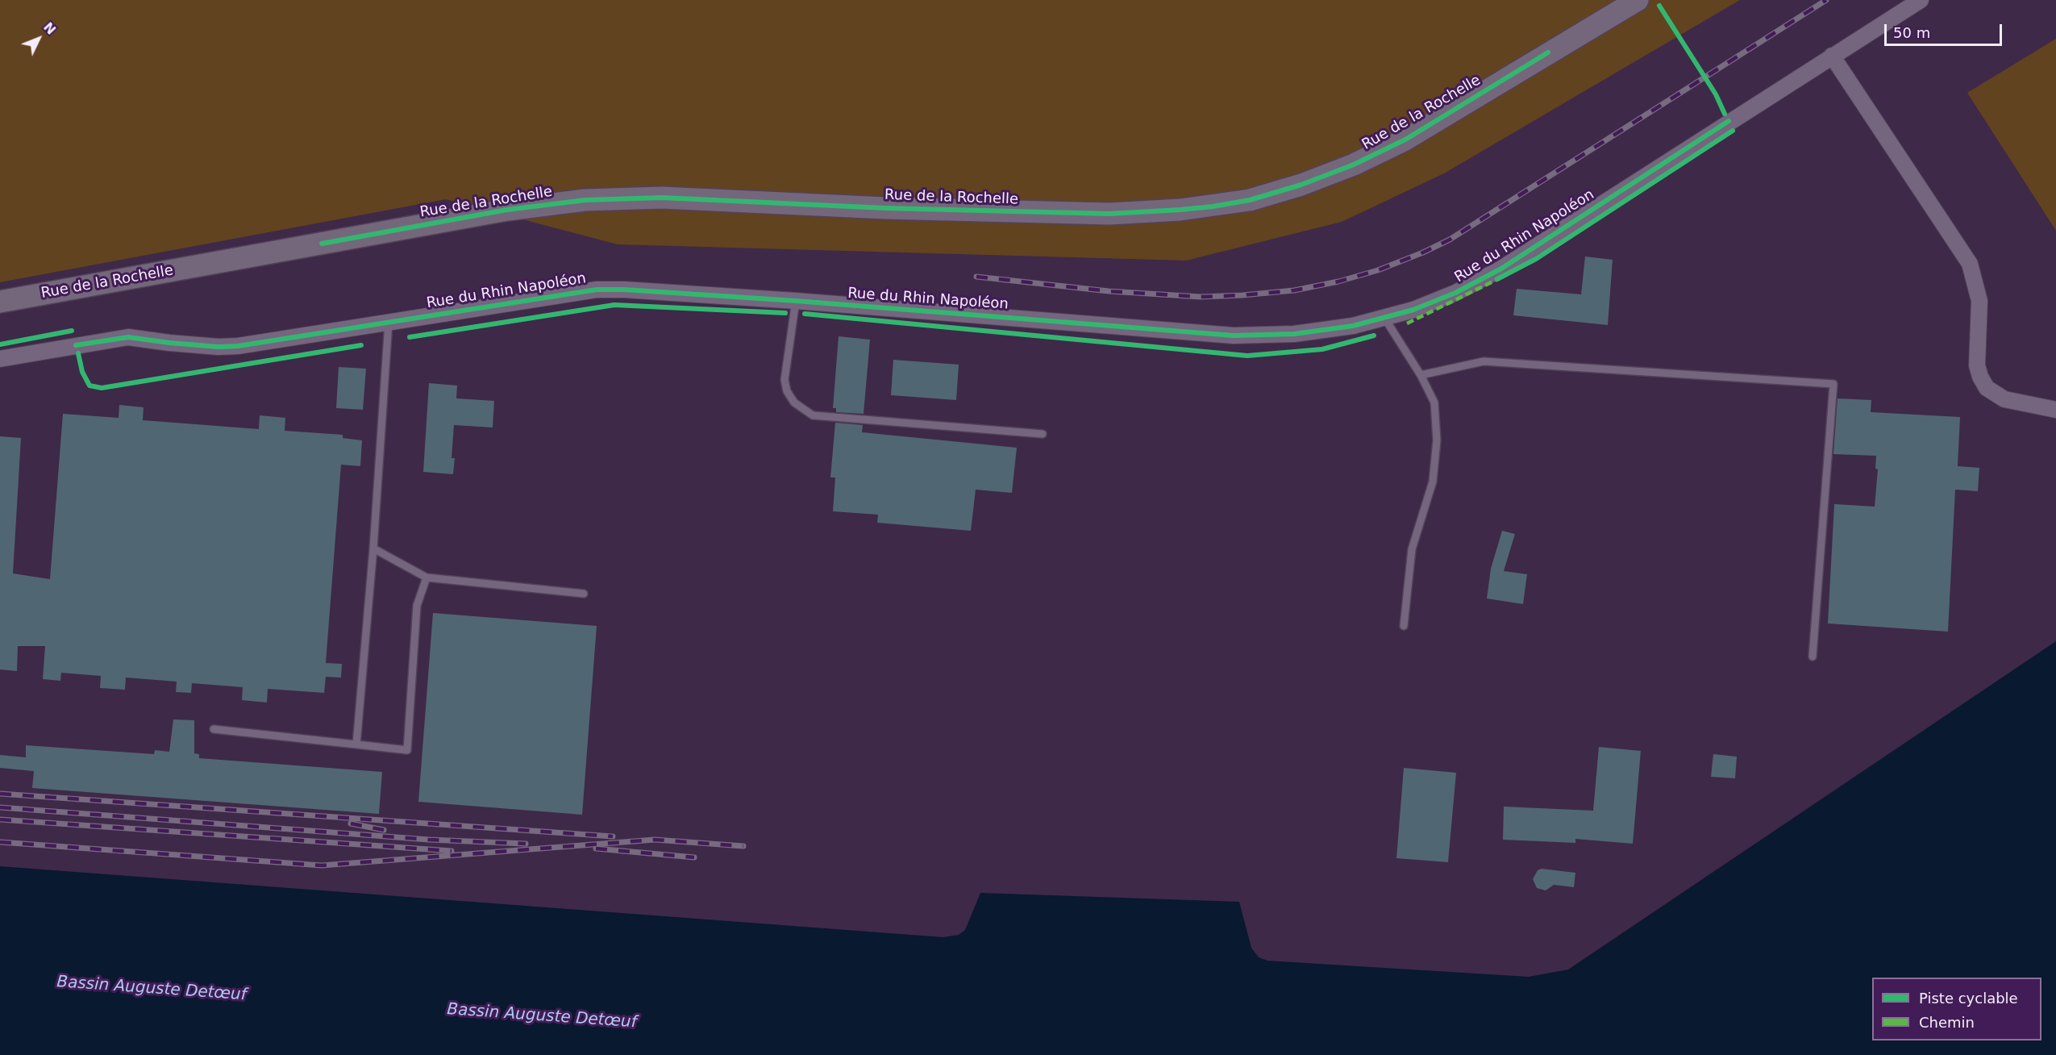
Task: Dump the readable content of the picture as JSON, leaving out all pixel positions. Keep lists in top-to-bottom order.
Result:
{
  "streets": {
    "main road": ["Rue de la Rochelle"],
    "street": ["Rue du Rhin Napoléon"]
  },
  "water": ["Bassin Auguste Detœuf"],
  "legend": ["Piste cyclable", "Chemin"],
  "scale_bar": "50 m",
  "north": "top right"
}
